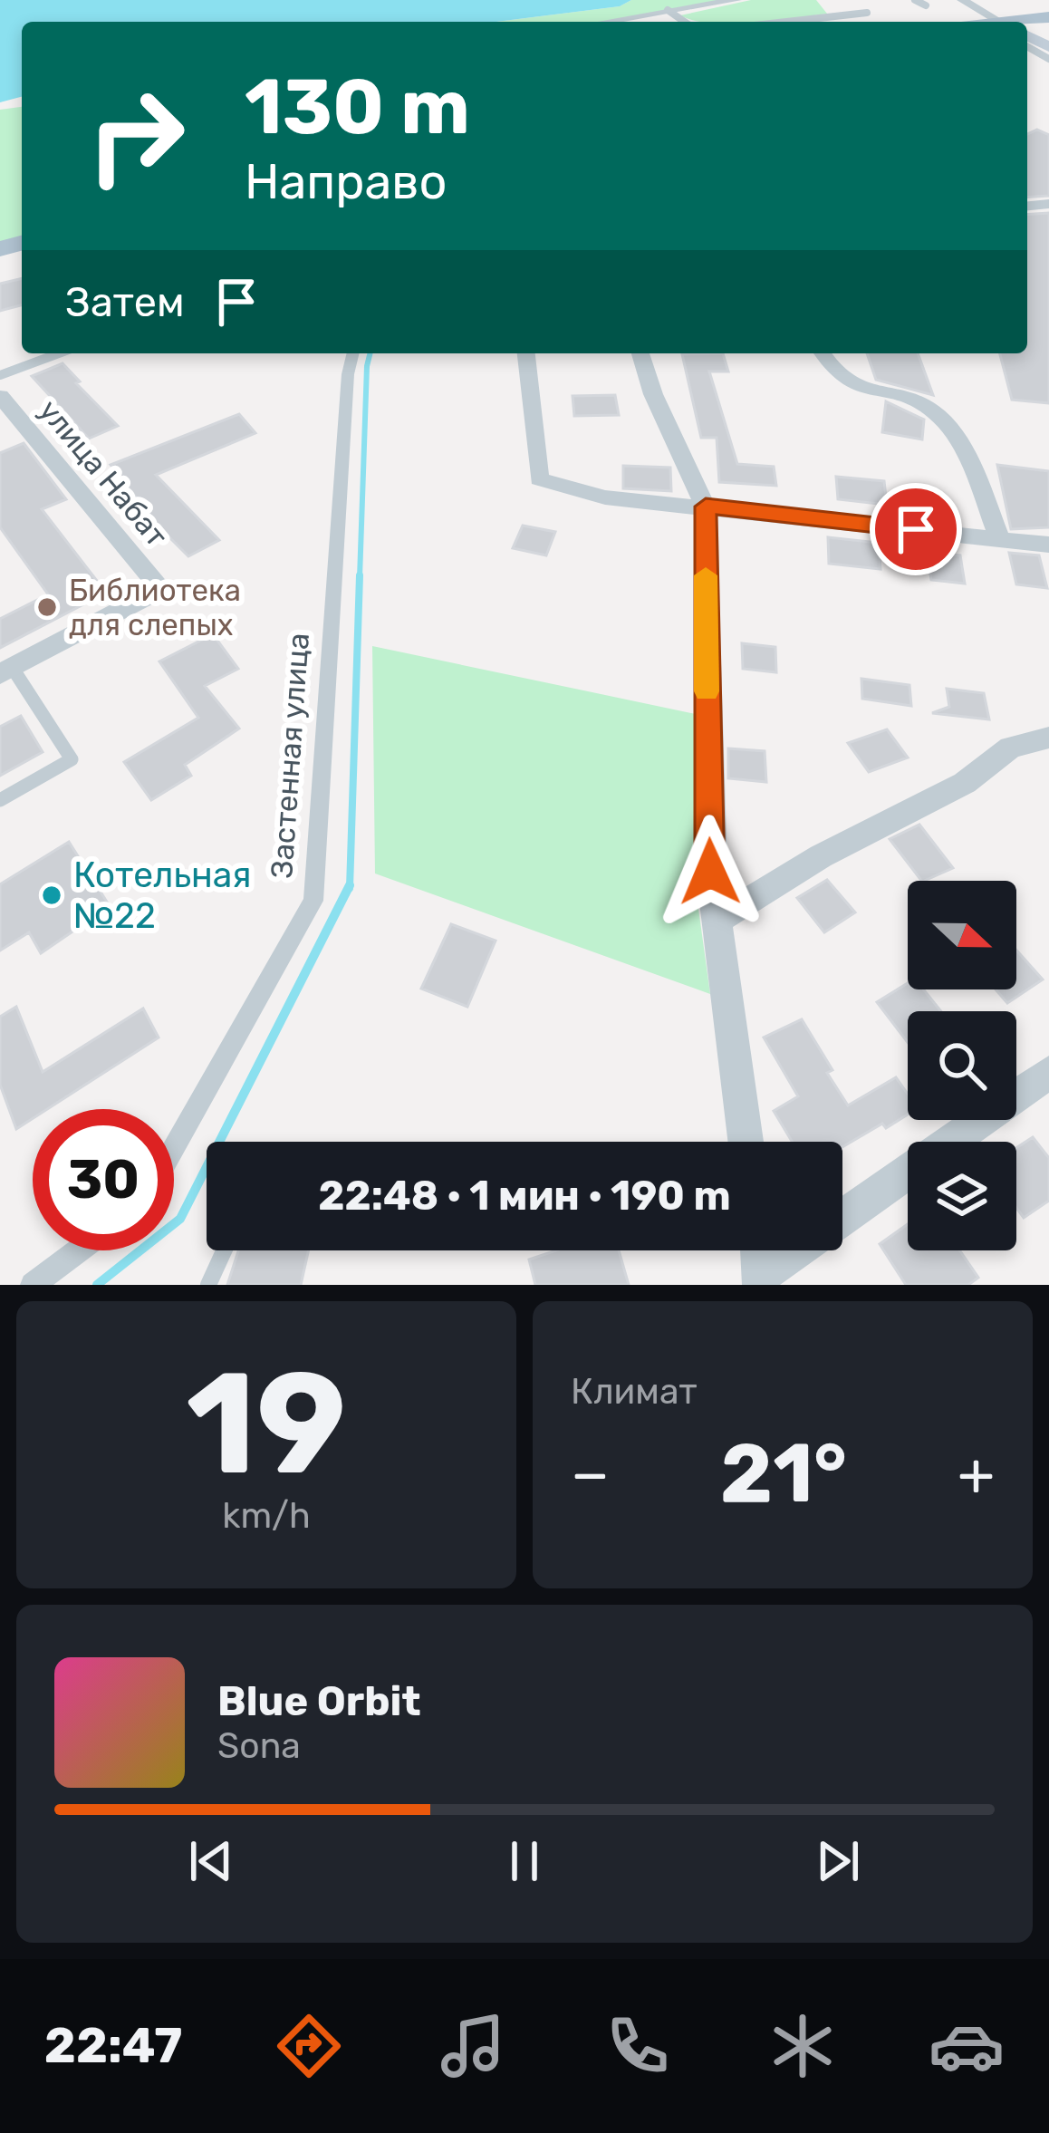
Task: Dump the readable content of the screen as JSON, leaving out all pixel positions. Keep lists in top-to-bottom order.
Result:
{
  "streets": {
    "street": ["улица Набат", "Застенная улица"]
  },
  "places": ["Библиотека для слепых", "Котельная №22"],
  "north": "right",
  "page": {
    "turn": ["130 m", "Направо"],
    "then": "Затем",
    "limit": "30",
    "trip": "22:48 · 1 мин · 190 m",
    "tile": [
      ["19", "km/h"],
      "Климат"
    ],
    "heat": ["−", "21°", "+"],
    "song": ["Blue Orbit", "Sona"],
    "tabs": "22:47"
  }
}
